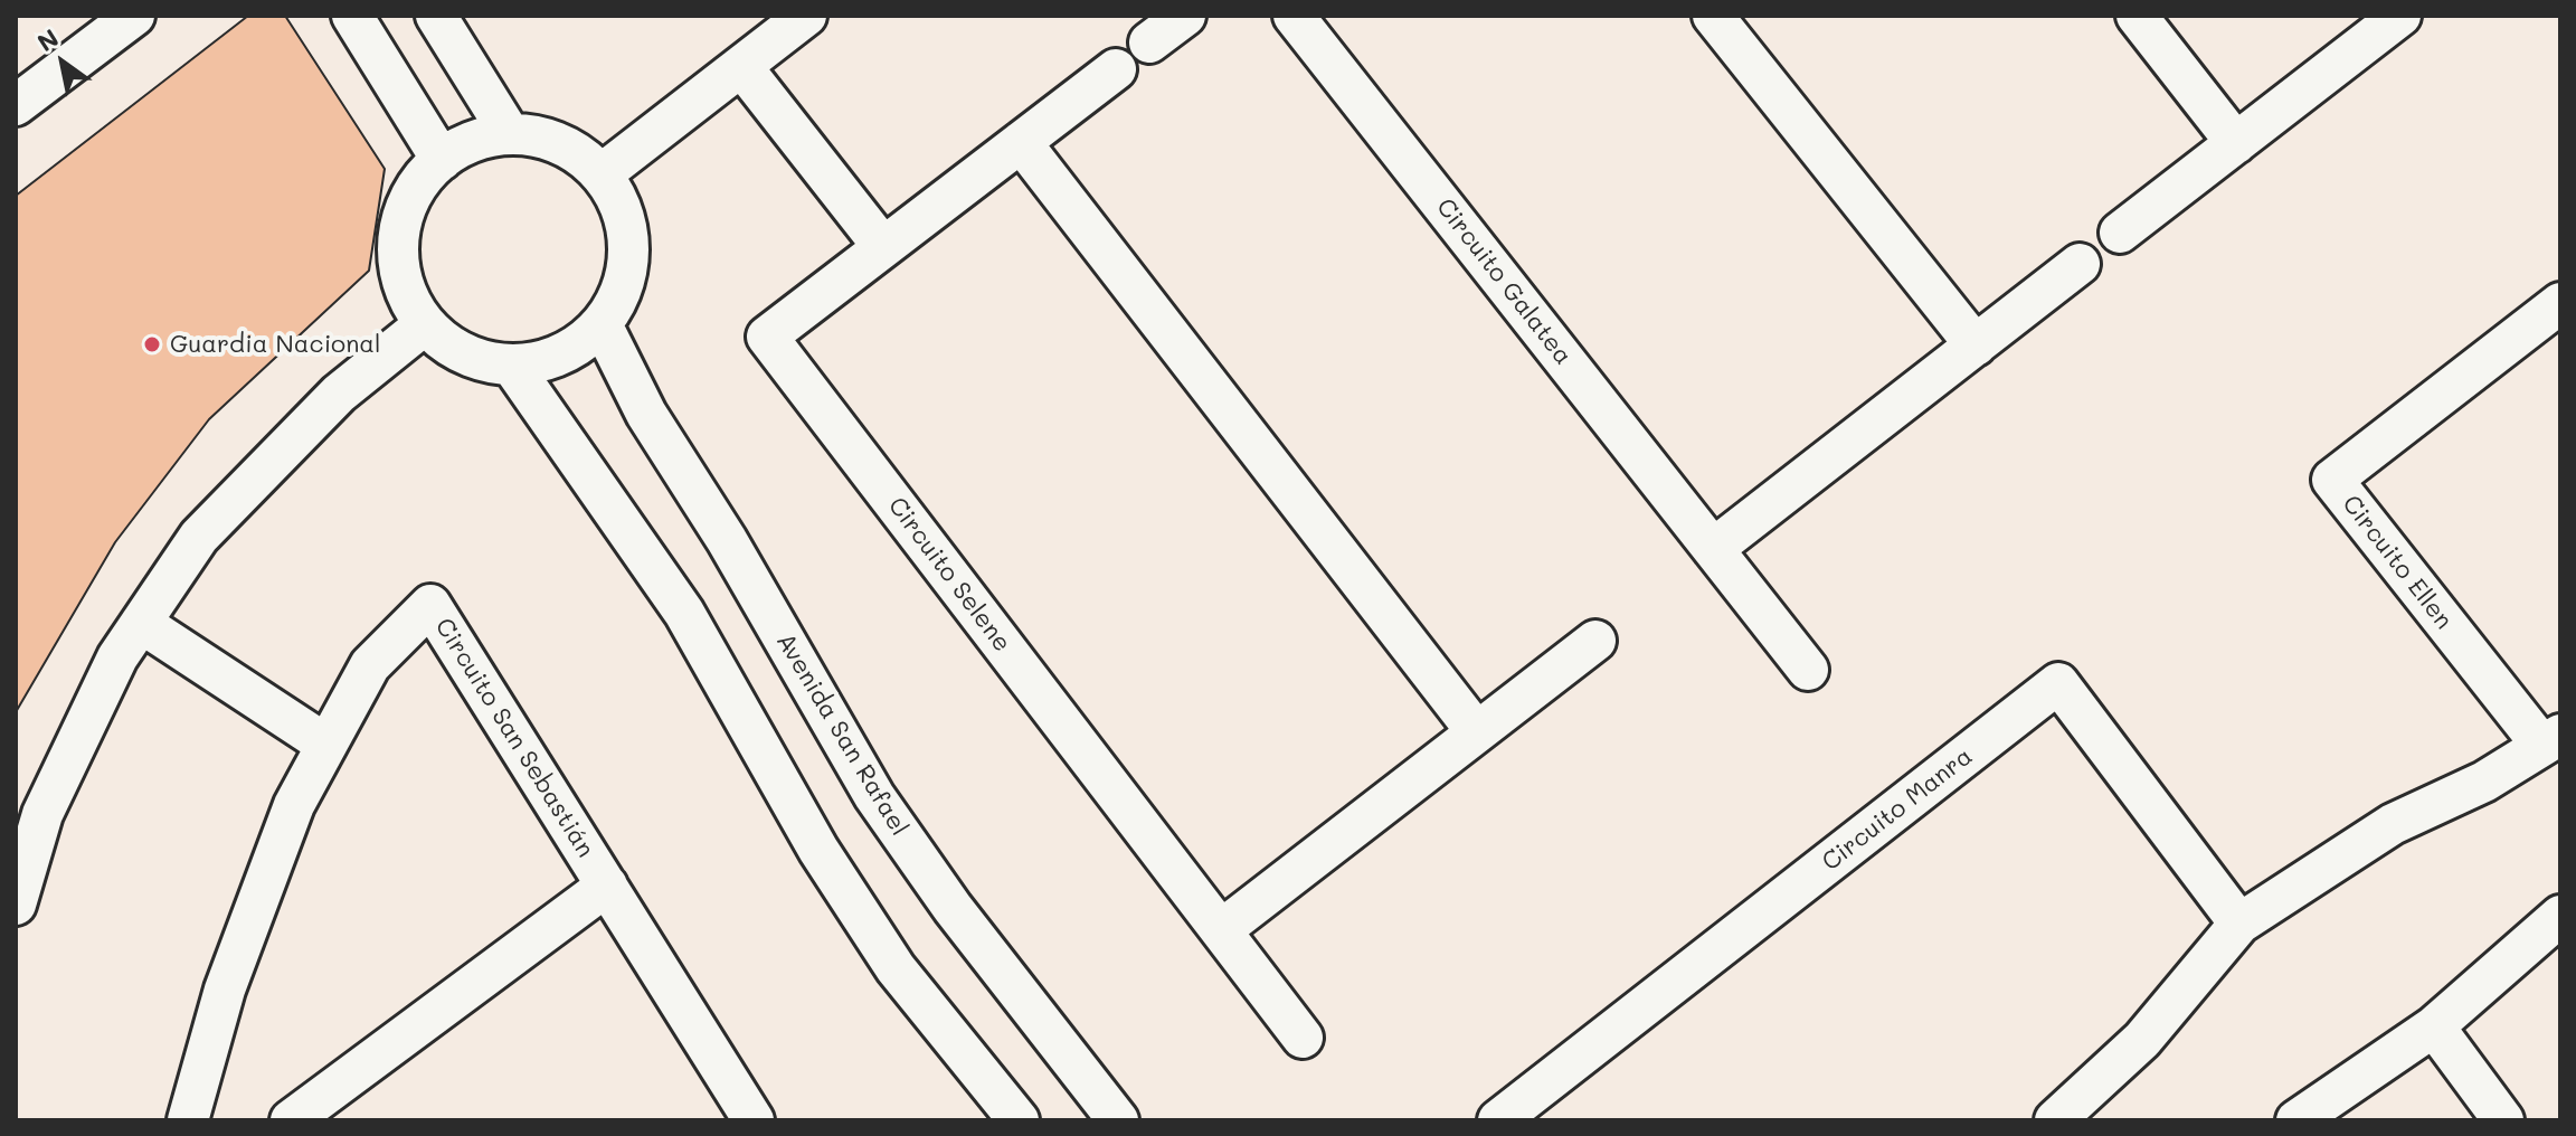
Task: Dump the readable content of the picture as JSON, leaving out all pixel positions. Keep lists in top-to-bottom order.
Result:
{
  "streets": {
    "street": [
      "Circuito Galatea",
      "Circuito Ellen",
      "Circuito Selene",
      "Avenida San Rafael",
      "Circuito San Sebastián",
      "Circuito Manra"
    ]
  },
  "crossings": [
    ["Circuito Ellen", "Circuito Manra"]
  ],
  "places": ["Guardia Nacional"],
  "north": "top left"
}
